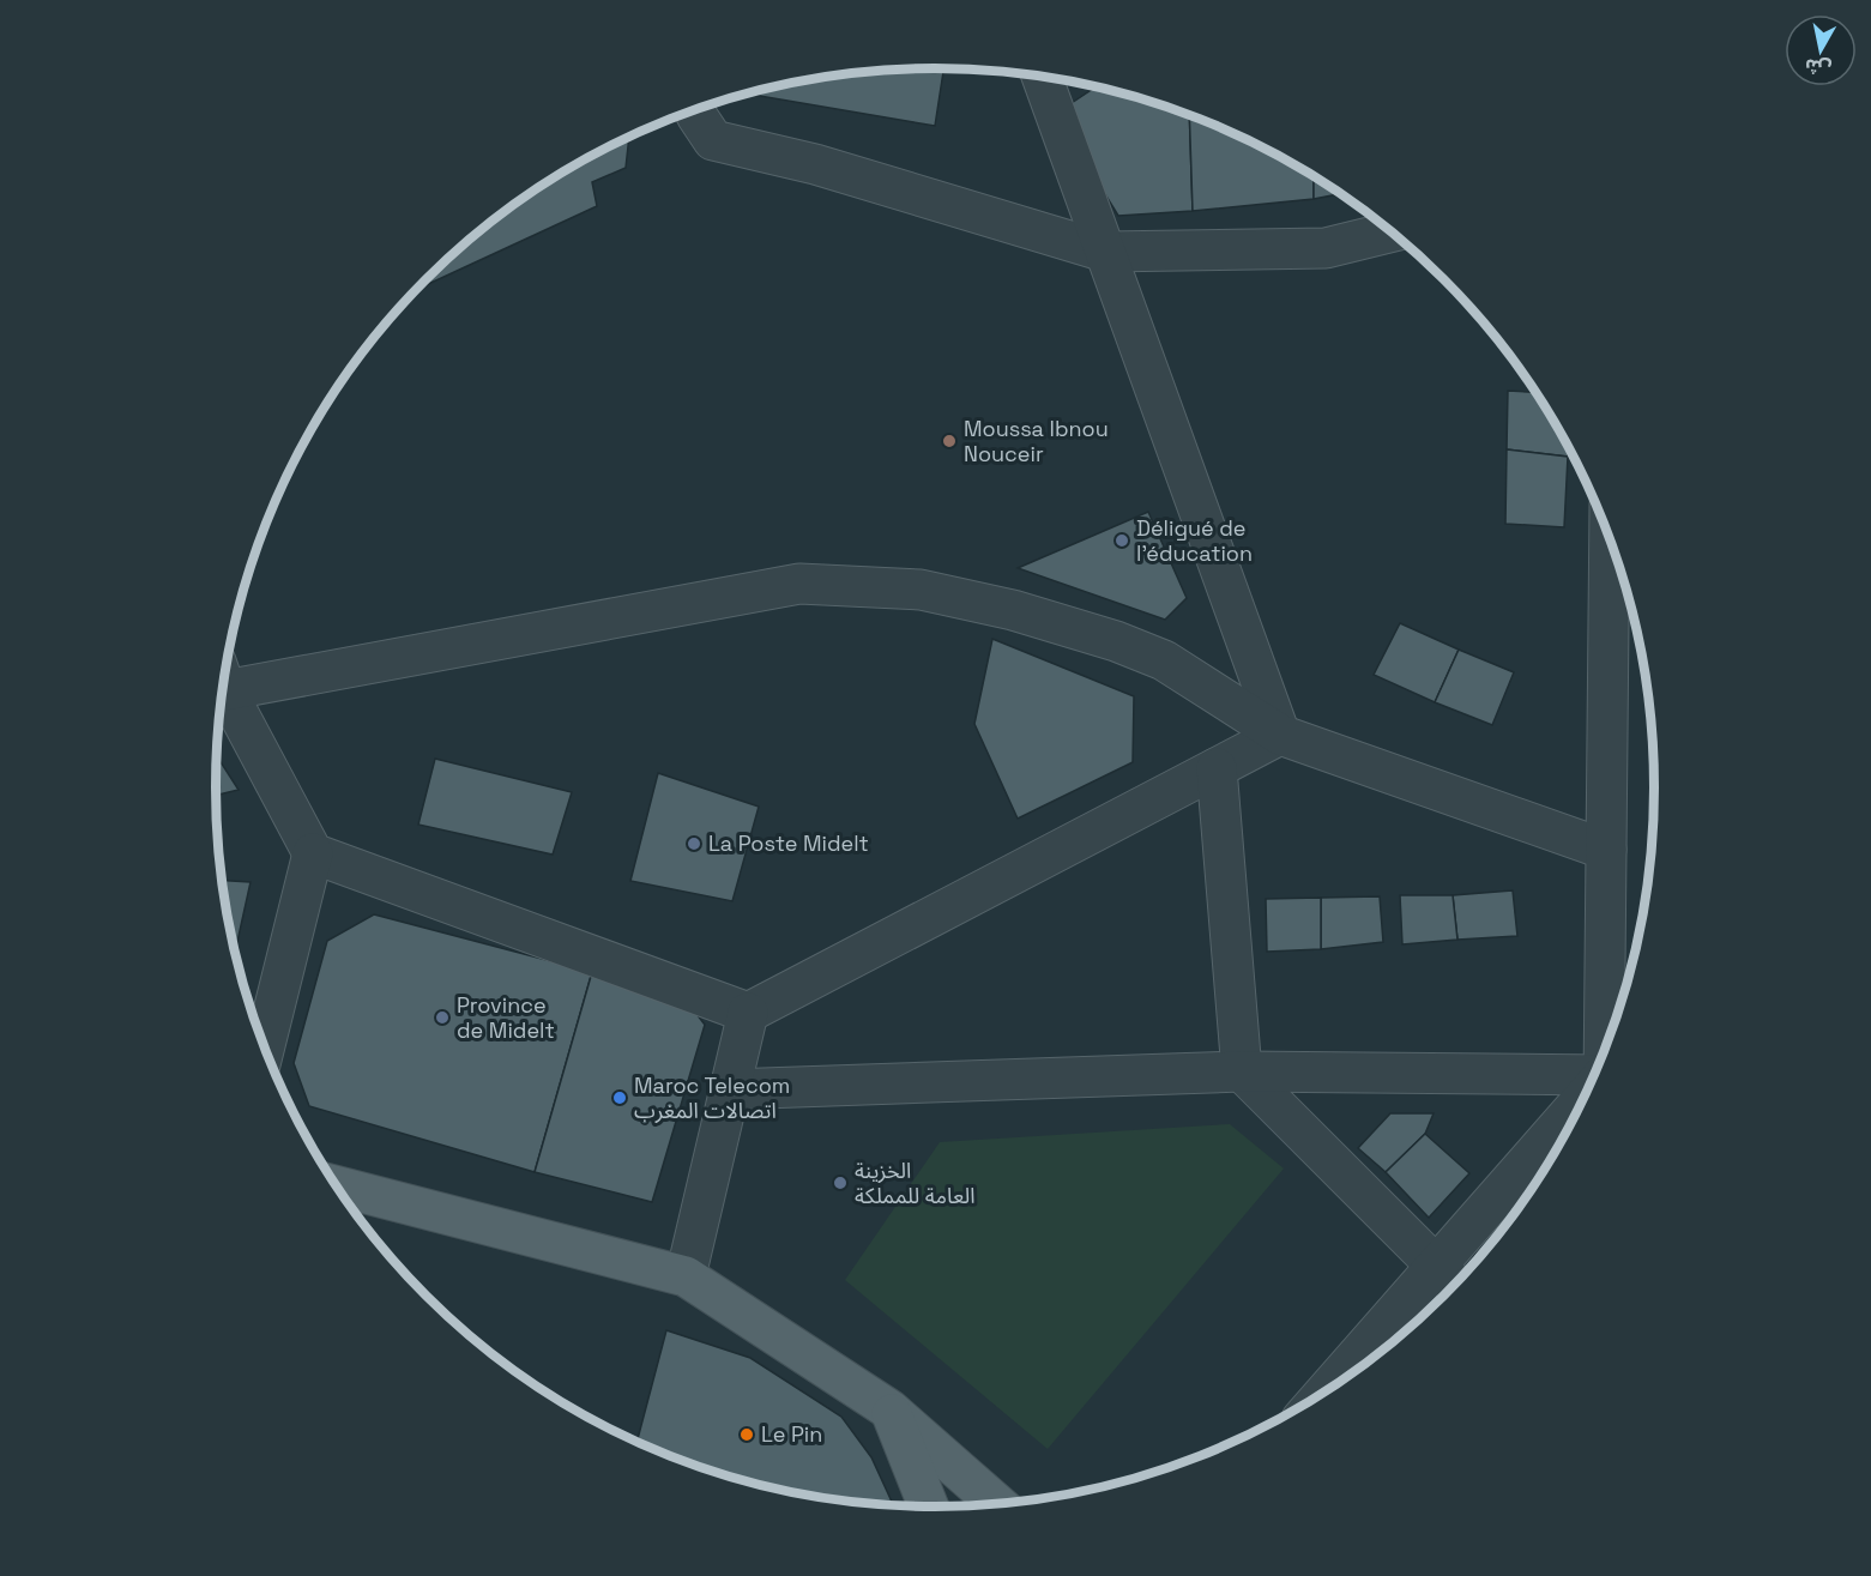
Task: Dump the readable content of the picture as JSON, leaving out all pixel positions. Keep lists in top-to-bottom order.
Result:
{
  "places": [
    "Moussa Ibnou Nouceir",
    "Déligué de l'éducation",
    "La Poste Midelt",
    "Province de Midelt",
    "Maroc Telecom اتصالات المغرب",
    "الخزينة العامة للمملكة",
    "Le Pin"
  ],
  "north": "bottom"
}
